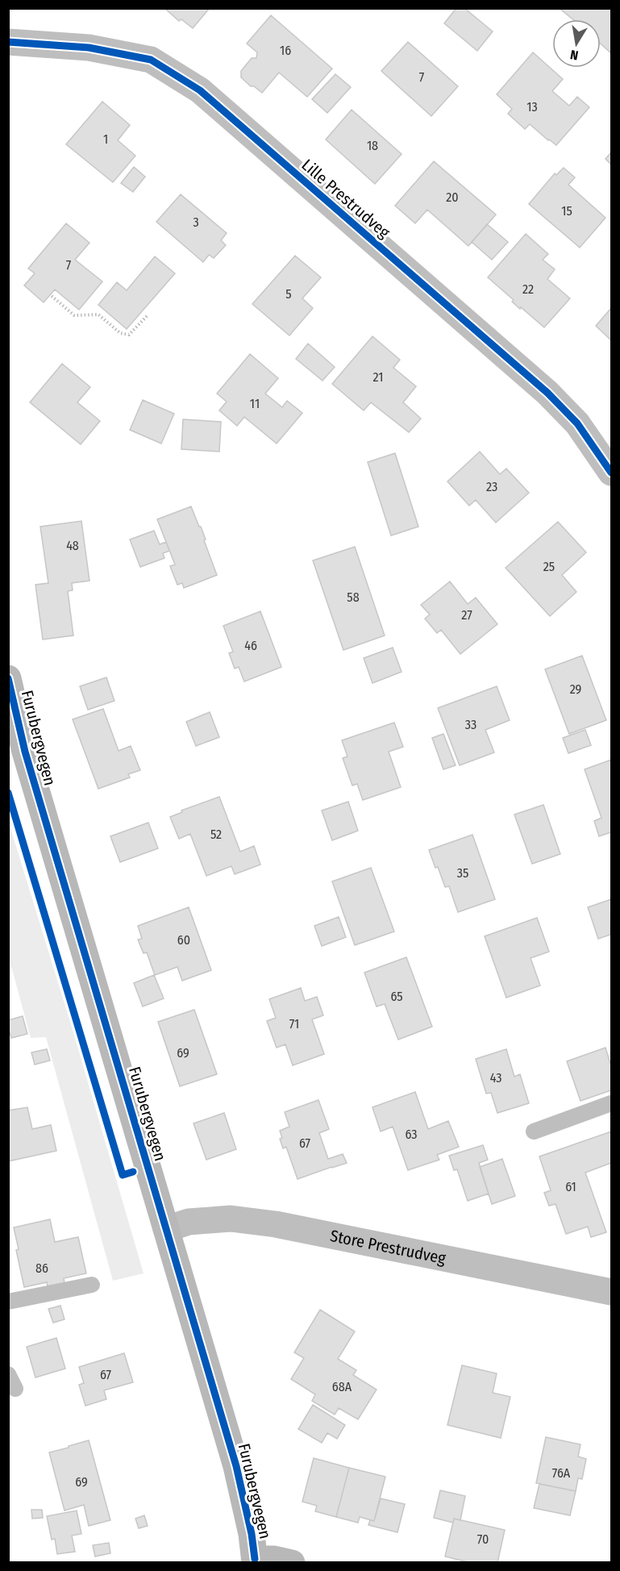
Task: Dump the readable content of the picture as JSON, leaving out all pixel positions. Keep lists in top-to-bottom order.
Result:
{
  "streets": {
    "main road": ["Furubergvegen"],
    "street": ["Lille Prestrudveg", "Store Prestrudveg"]
  },
  "crossings": [
    ["Furubergvegen", "Store Prestrudveg"]
  ],
  "house_numbers": [
    "16",
    "7",
    "13",
    "1",
    "18",
    "20",
    "15",
    "3",
    "7",
    "22",
    "5",
    "21",
    "11",
    "23",
    "48",
    "25",
    "58",
    "27",
    "46",
    "29",
    "33",
    "52",
    "35",
    "60",
    "65",
    "71",
    "69",
    "43",
    "63",
    "67",
    "61",
    "86",
    "67",
    "68A",
    "76A",
    "69",
    "70"
  ],
  "north": "bottom"
}
